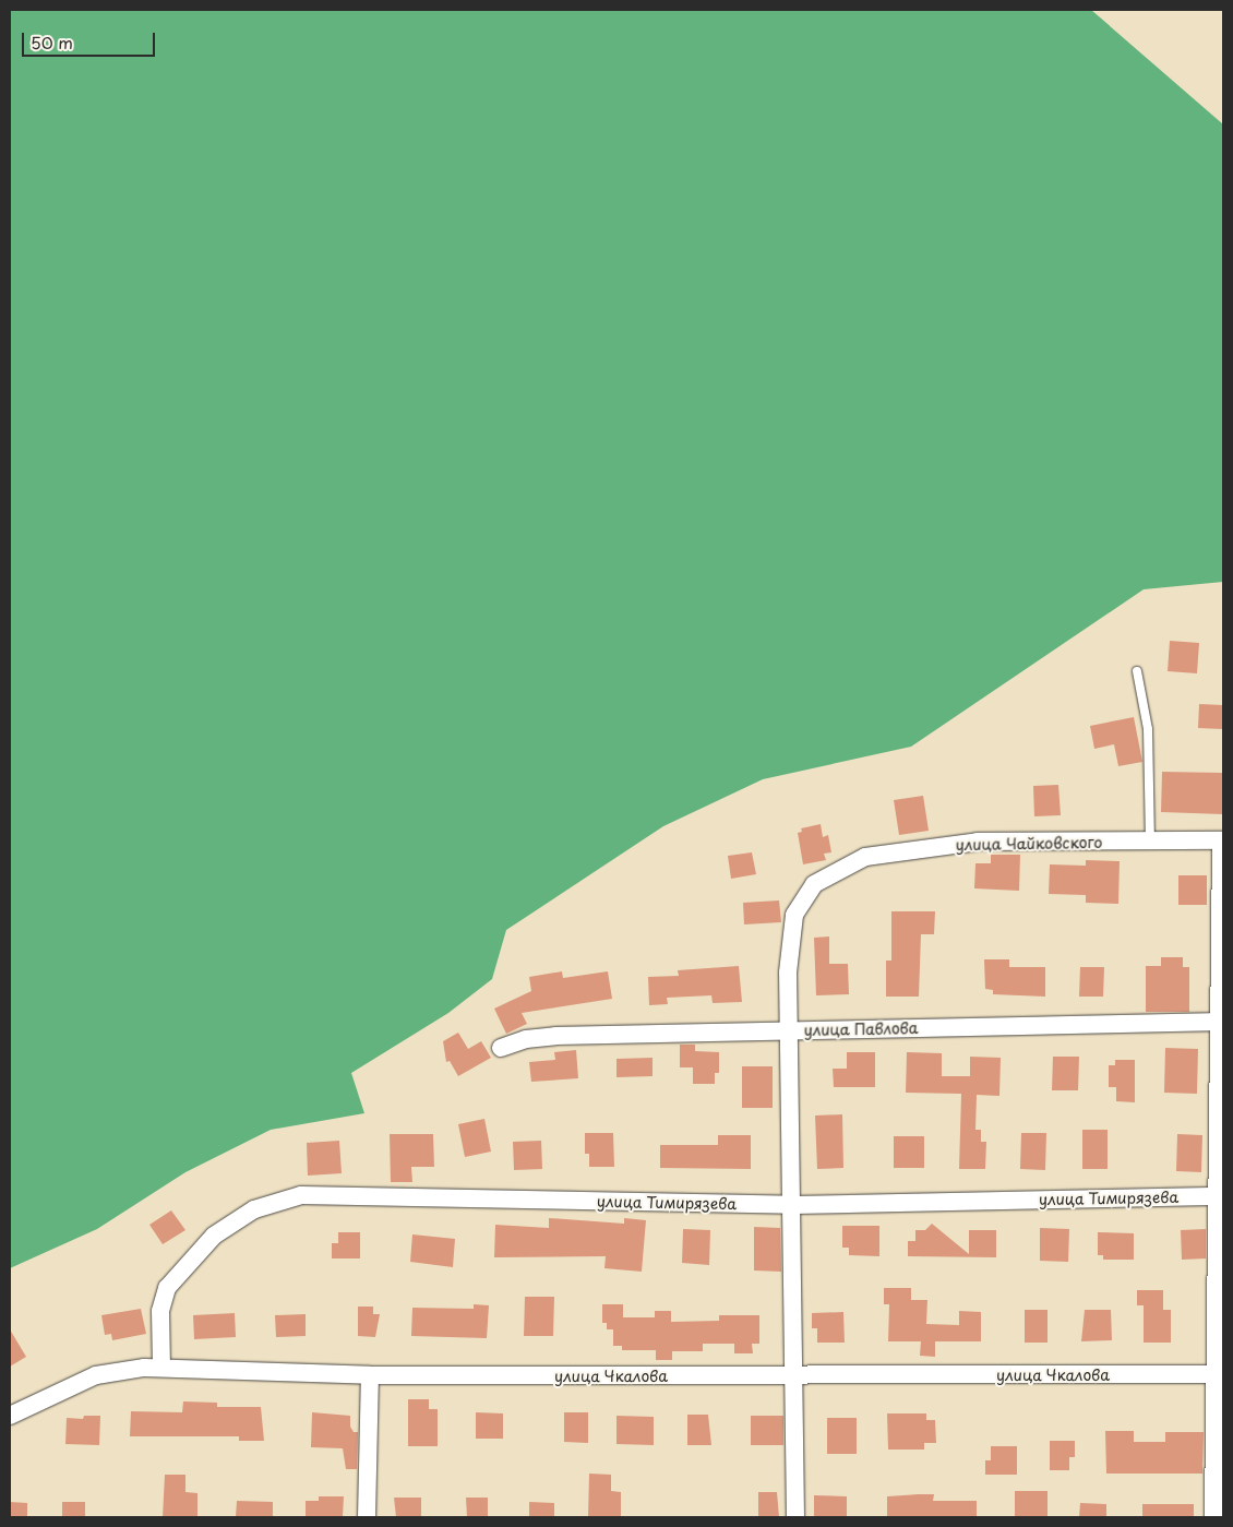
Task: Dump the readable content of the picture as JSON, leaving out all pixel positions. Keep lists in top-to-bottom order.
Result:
{
  "streets": {
    "street": [
      "улица Чайковского",
      "улица Павлова",
      "улица Тимирязева",
      "улица Чкалова"
    ]
  },
  "crossings": [
    ["улица Чайковского", "улица Павлова"],
    ["улица Тимирязева", "улица Чкалова"]
  ],
  "scale_bar": "50 m"
}
